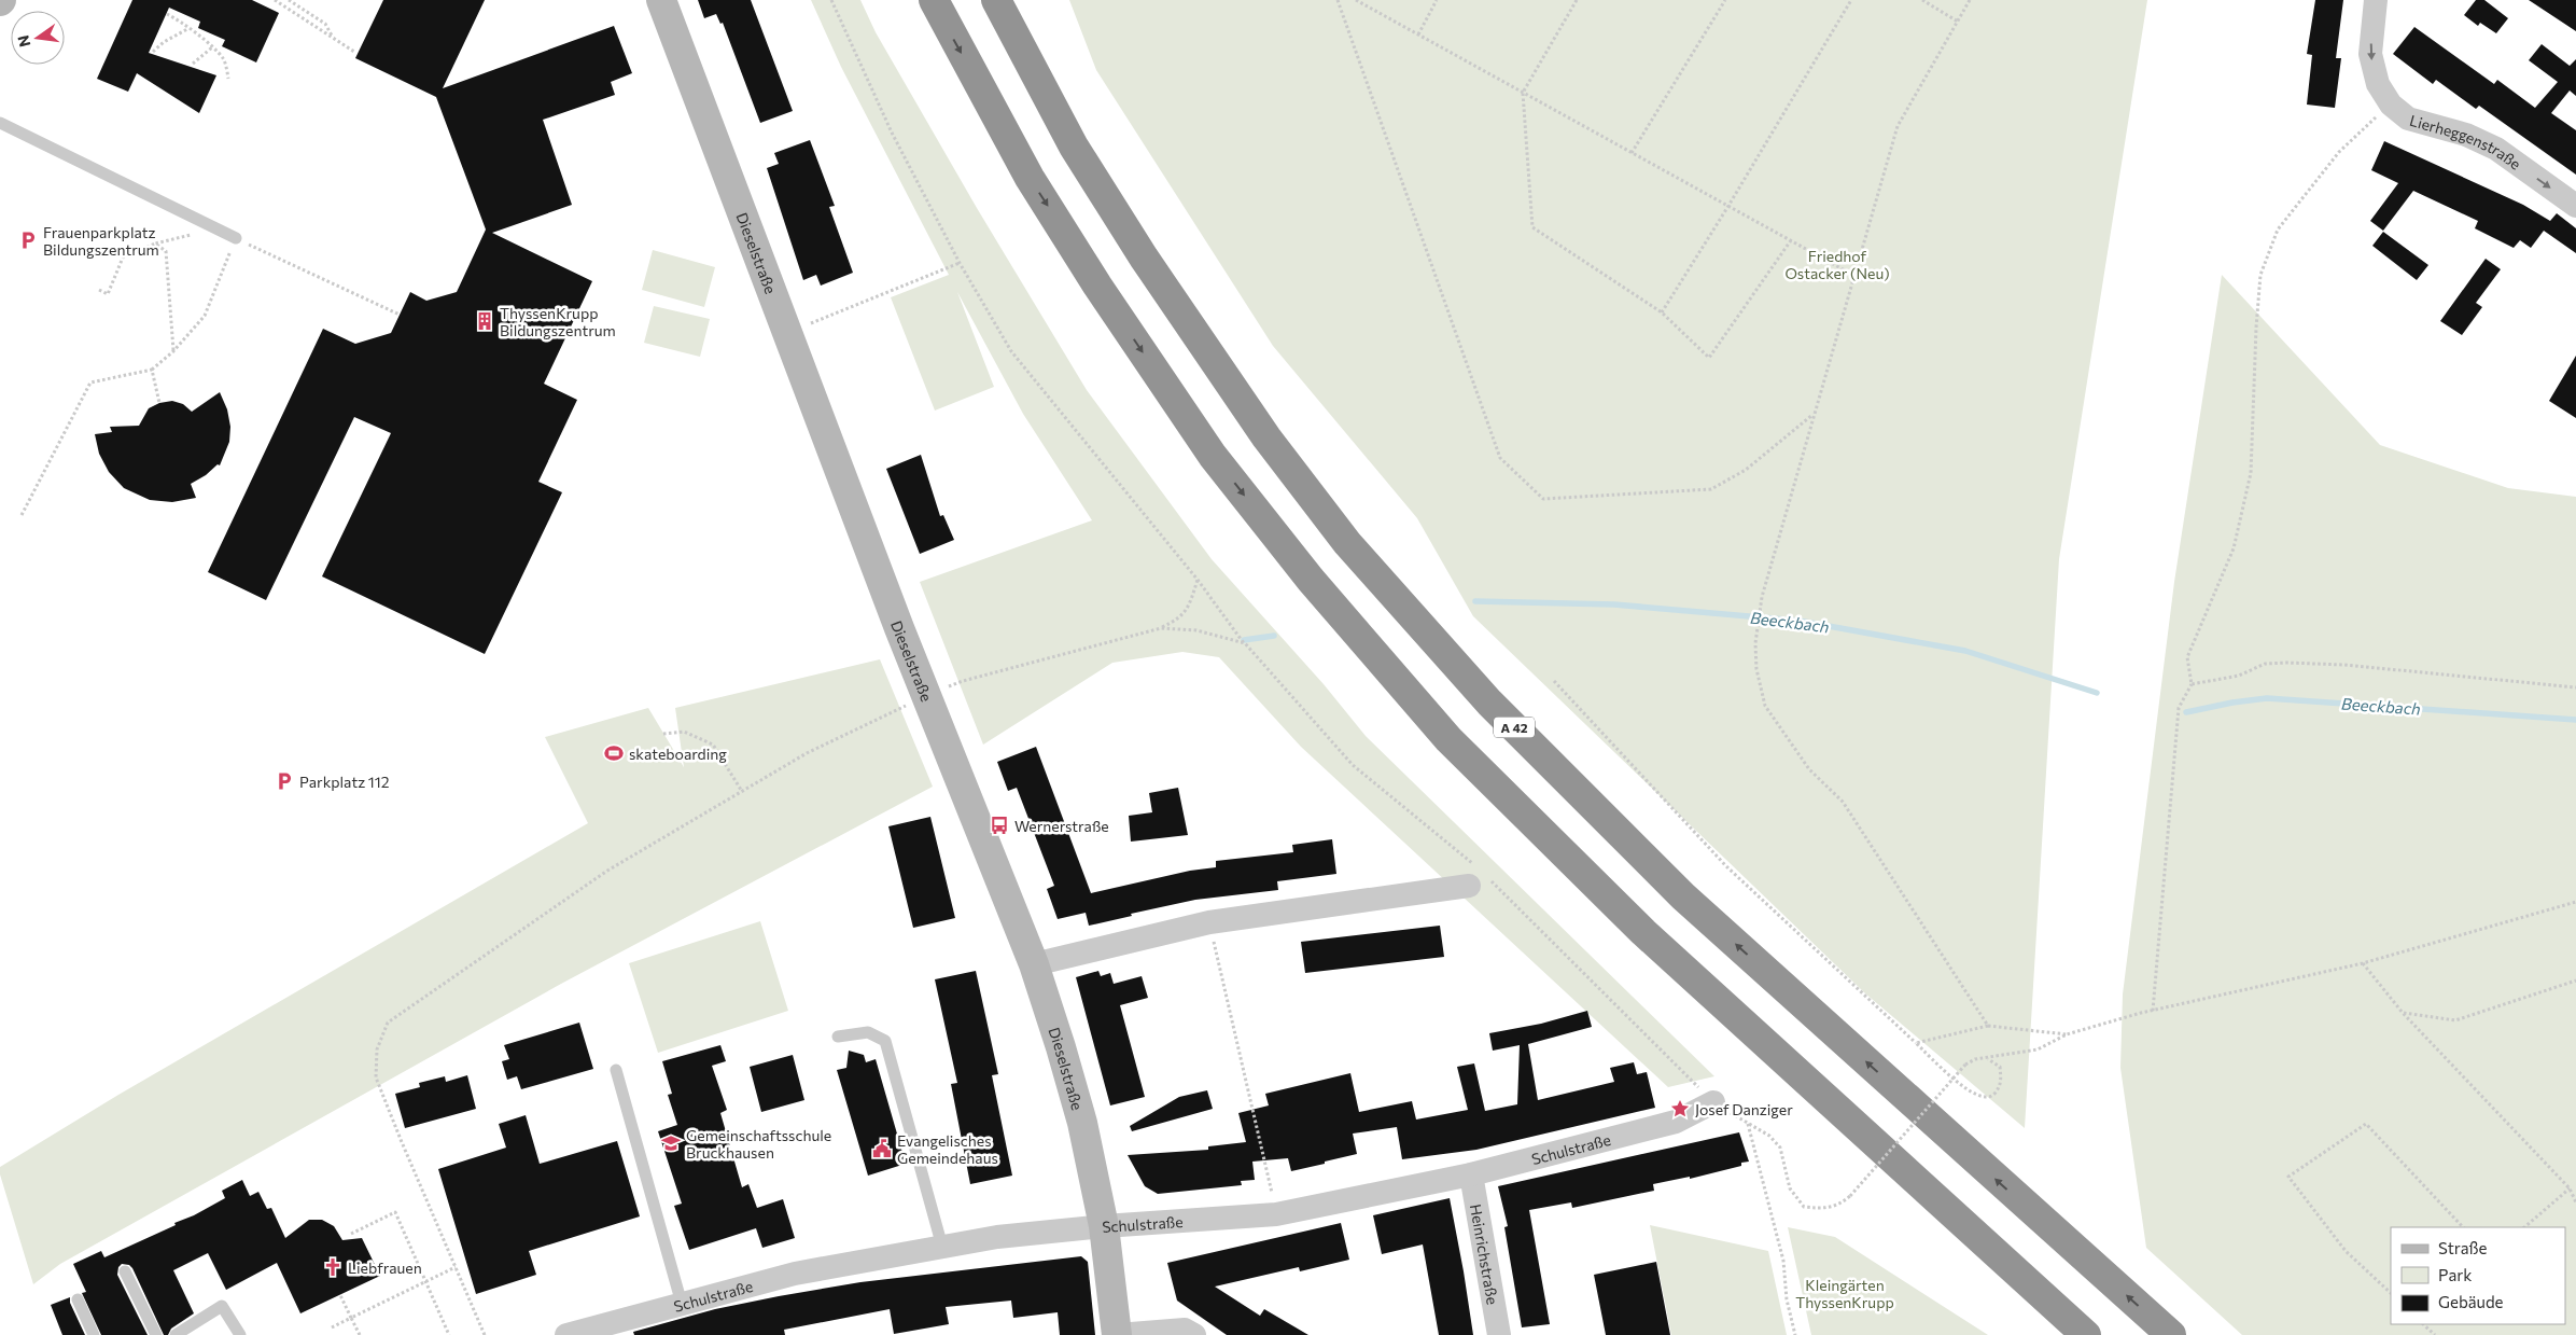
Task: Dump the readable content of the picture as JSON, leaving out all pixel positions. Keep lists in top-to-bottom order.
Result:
{
  "streets": {
    "highway": ["A 42"],
    "street": [
      "Lierheggenstraße",
      "Dieselstraße",
      "Schulstraße",
      "Heinrichstraße"
    ]
  },
  "crossings": [
    ["Dieselstraße", "Schulstraße"],
    ["Schulstraße", "Heinrichstraße"]
  ],
  "one_way": ["Lierheggenstraße"],
  "water": ["Beeckbach"],
  "parks": ["Friedhof Ostacker (Neu)", "Kleingärten ThyssenKrupp"],
  "places": {
    "parking": ["Frauenparkplatz Bildungszentrum", "Parkplatz 112"],
    "building": ["ThyssenKrupp Bildungszentrum"],
    "sports": ["skateboarding"],
    "bus stop": ["Wernerstraße"],
    "place": ["Josef Danziger"],
    "school or university": ["Gemeinschaftsschule Bruckhausen"],
    "public building": ["Evangelisches Gemeindehaus"],
    "church": ["Liebfrauen"]
  },
  "legend": ["Straße", "Park", "Gebäude"],
  "north": "left"
}
